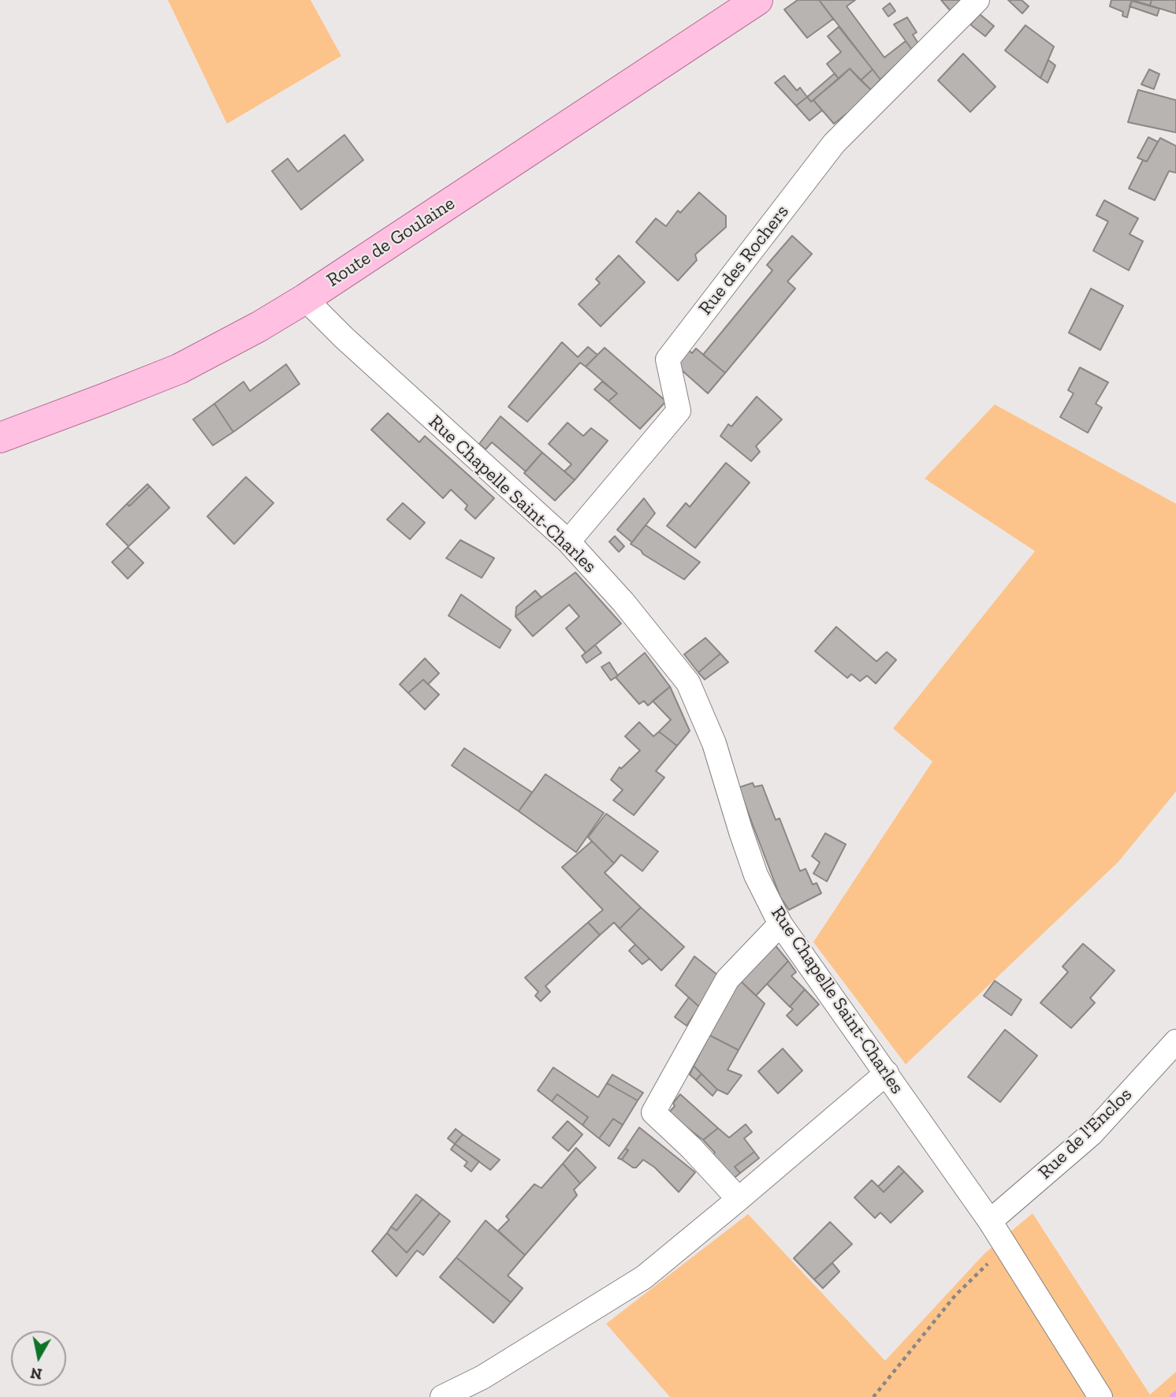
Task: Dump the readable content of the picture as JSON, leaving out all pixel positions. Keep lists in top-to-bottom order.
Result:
{
  "streets": {
    "main road": ["Route de Goulaine"],
    "street": ["Rue des Rochers", "Rue Chapelle Saint-Charles", "Rue de l'Enclos"]
  },
  "crossings": [
    ["Route de Goulaine", "Rue Chapelle Saint-Charles"],
    ["Rue des Rochers", "Rue Chapelle Saint-Charles"],
    ["Rue Chapelle Saint-Charles", "Rue de l'Enclos"]
  ],
  "north": "bottom"
}
